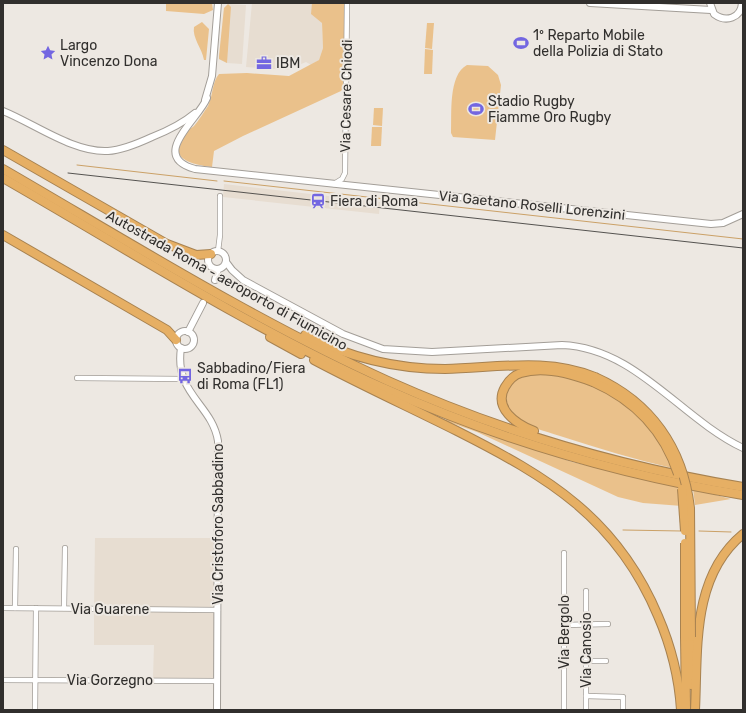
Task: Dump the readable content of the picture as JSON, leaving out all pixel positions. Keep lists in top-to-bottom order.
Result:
{
  "streets": {
    "highway": ["Autostrada Roma - aeroporto di Fiumicino"],
    "street": [
      "Via Cesare Chiodi",
      "Via Gaetano Roselli Lorenzini",
      "Via Cristoforo Sabbadino",
      "Via Guarene",
      "Via Bergolo",
      "Via Canosio",
      "Via Gorzegno"
    ]
  },
  "crossings": [
    ["Via Cesare Chiodi", "Via Gaetano Roselli Lorenzini"],
    ["Via Cristoforo Sabbadino", "Via Guarene"],
    ["Via Cristoforo Sabbadino", "Via Gorzegno"]
  ],
  "places": {
    "sports": ["1º Reparto Mobile della Polizia di Stato", "Stadio Rugby Fiamme Oro Rugby"],
    "place": ["Largo Vincenzo Dona"],
    "office": ["IBM"],
    "station": ["Fiera di Roma"],
    "bus stop": ["Sabbadino/Fiera di Roma (FL1)"]
  }
}
